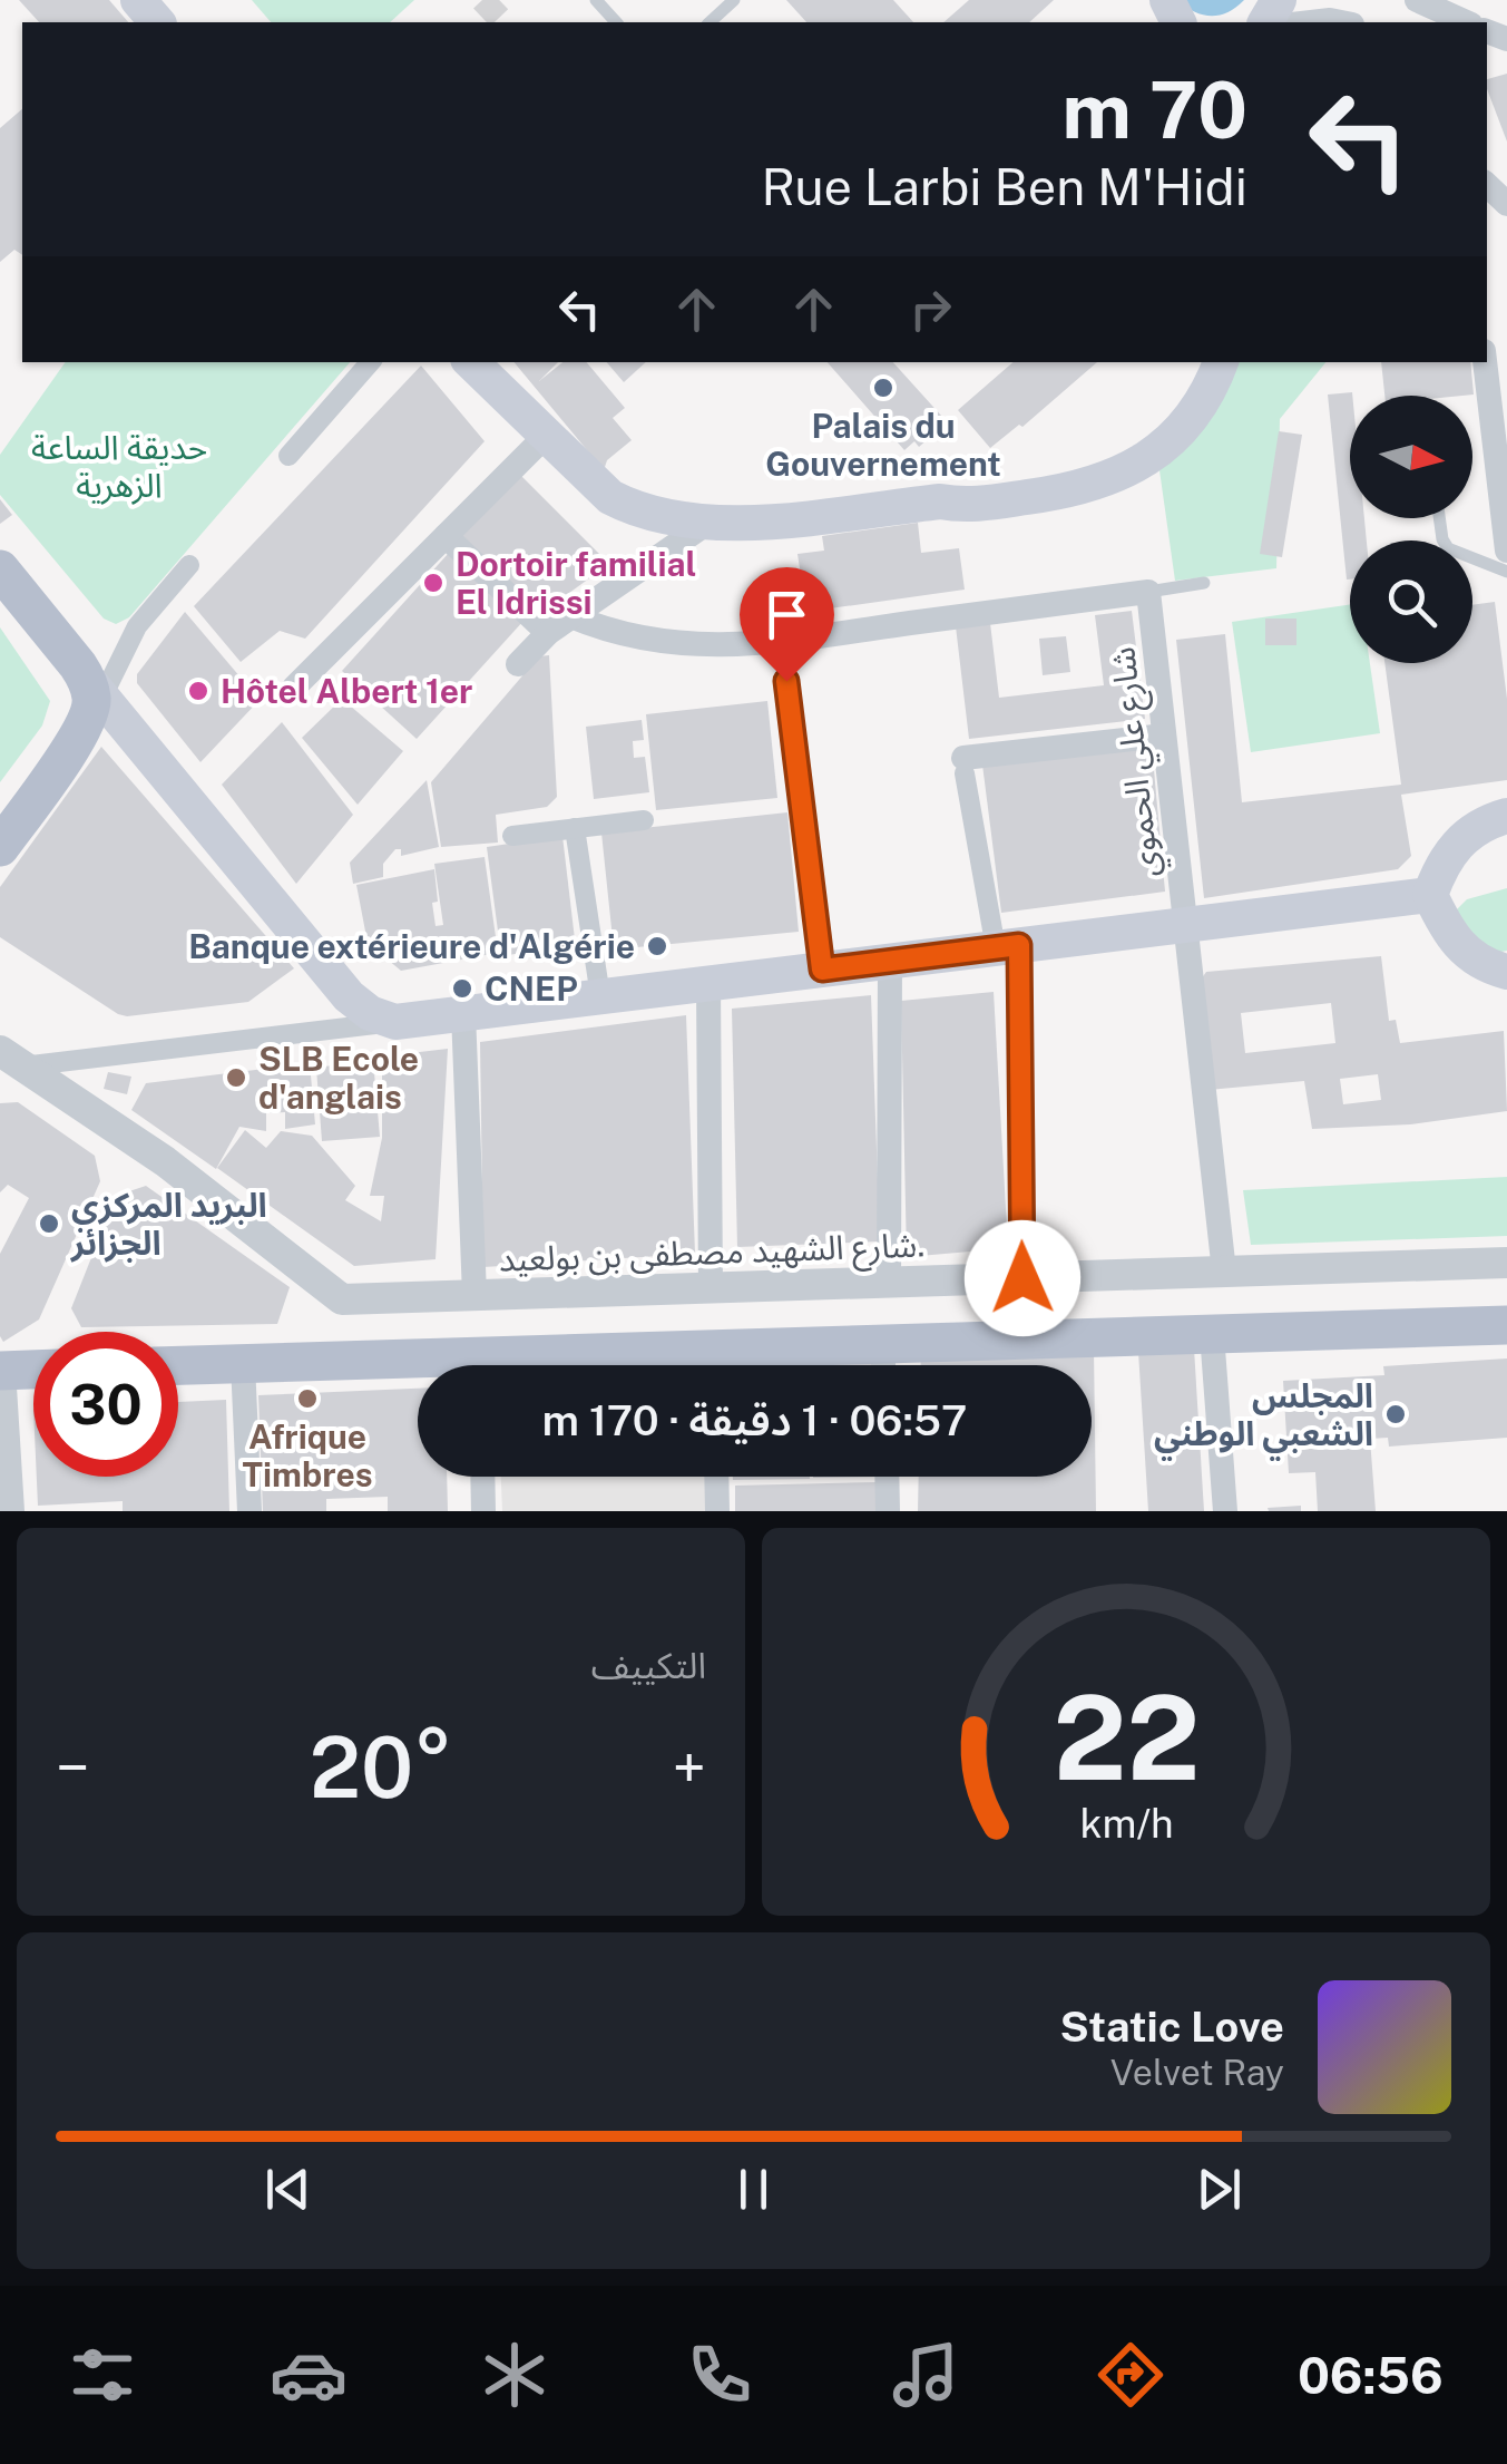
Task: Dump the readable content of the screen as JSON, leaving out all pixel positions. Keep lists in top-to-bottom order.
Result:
{
  "streets": {
    "street": ["شارع علي الحموي", "شارع الشهيد مصطفى بن بولعيد."]
  },
  "crossings": [
    ["شارع علي الحموي", "شارع الشهيد مصطفى بن بولعيد."]
  ],
  "parks": ["حديقة الساعة الزهرية"],
  "places": [
    "Palais du Gouvernement",
    "Dortoir familial El Idrissi",
    "Hôtel Albert 1er",
    "Banque extérieure d'Algérie",
    "CNEP",
    "SLB Ecole d'anglais",
    "البريد المركزي الجزائر",
    "Afrique Timbres",
    "المجلس الشعبي الوطني"
  ],
  "north": "right",
  "page": {
    "turn": ["70 m", "Rue Larbi Ben M'Hidi"],
    "limit": "30",
    "trip": "06:57 · 1 دقيقة · 170 m",
    "tile": "التكييف",
    "heat": ["−", "20°", "+"],
    "song": ["Static Love", "Velvet Ray"],
    "tabs": "06:56",
    "gauge": ["22", "km/h"]
  }
}
